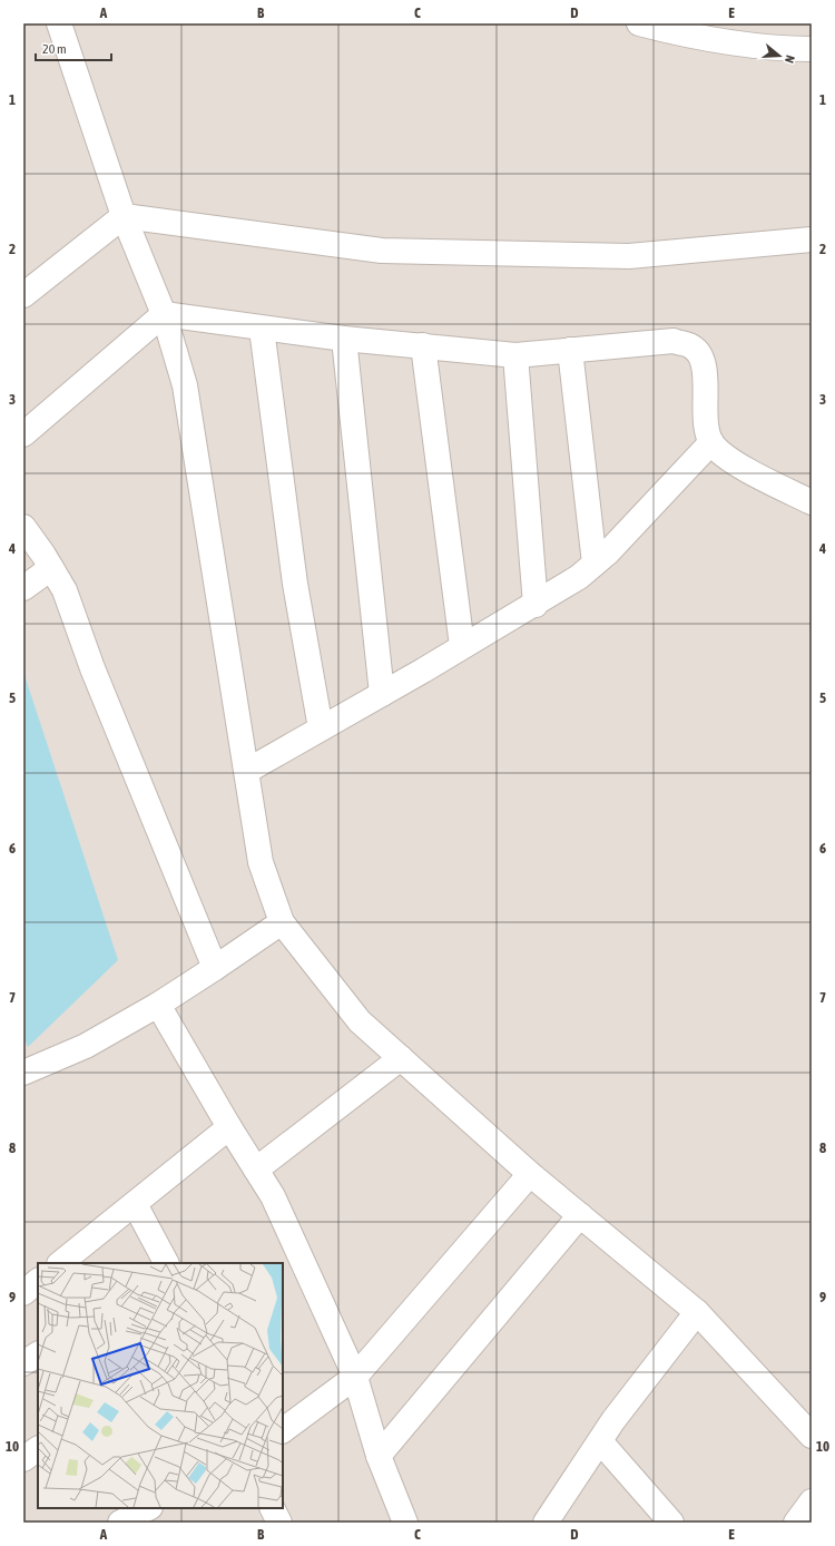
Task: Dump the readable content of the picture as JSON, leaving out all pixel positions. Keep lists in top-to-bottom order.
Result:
{
  "scale_bar": "20 m",
  "north": "right",
  "grid": {
    "columns": [
      "A",
      "B",
      "C",
      "D",
      "E"
    ],
    "rows": [
      "1",
      "2",
      "3",
      "4",
      "5",
      "6",
      "7",
      "8",
      "9",
      "10"
    ]
  }
}
